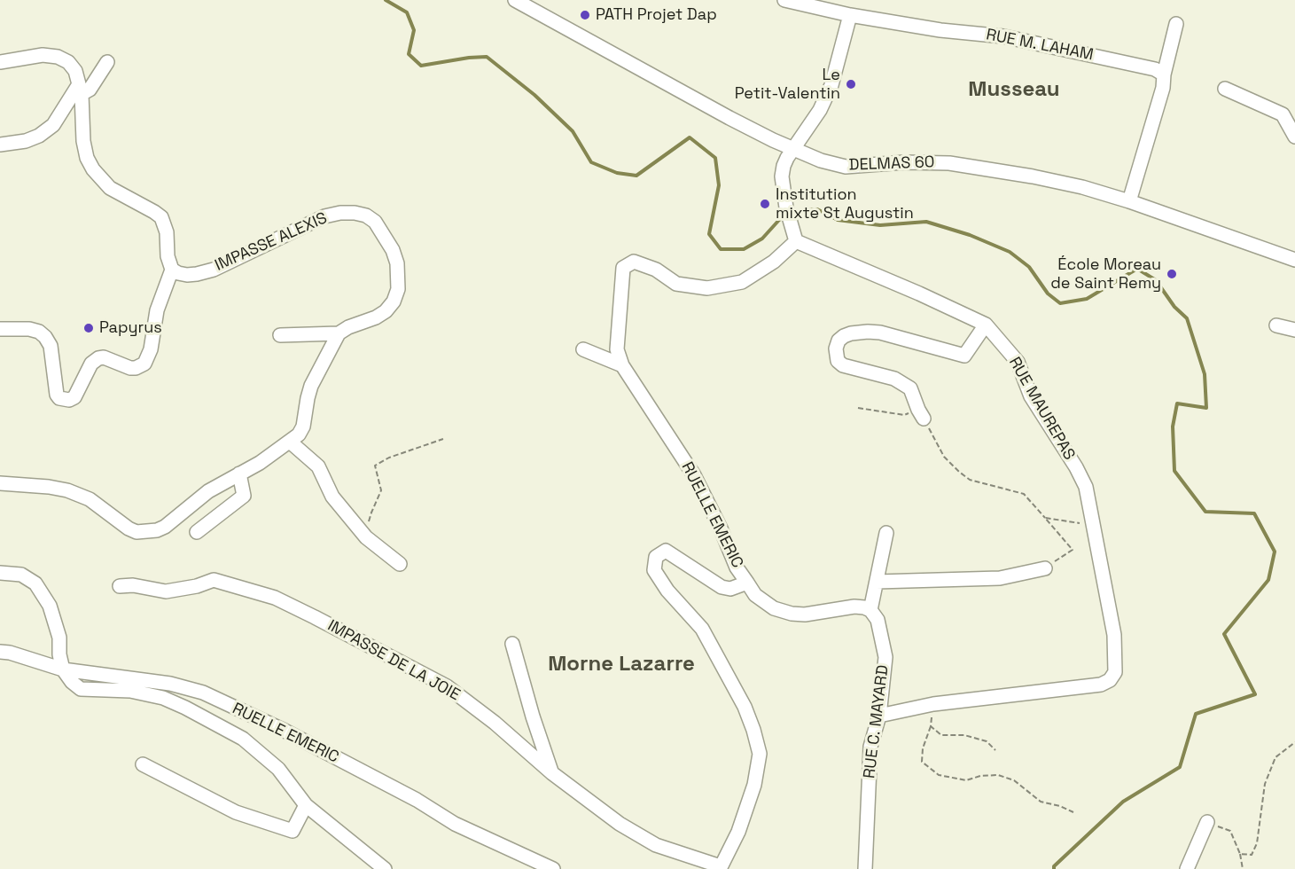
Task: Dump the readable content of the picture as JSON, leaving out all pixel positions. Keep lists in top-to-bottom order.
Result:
{
  "streets": {
    "street": [
      "RUE M. LAHAM",
      "DELMAS 60",
      "IMPASSE ALEXIS",
      "RUE MAUREPAS",
      "RUELLE EMERIC",
      "IMPASSE DE LA JOIE",
      "RUE C. MAYARD"
    ]
  },
  "crossings": [
    ["RUE MAUREPAS", "RUELLE EMERIC"],
    ["RUE MAUREPAS", "RUE C. MAYARD"],
    ["RUELLE EMERIC", "IMPASSE DE LA JOIE"]
  ],
  "districts": ["Musseau", "Morne Lazarre"],
  "places": [
    "PATH Projet Dap",
    "Le Petit-Valentin",
    "Institution mixte St Augustin",
    "École Moreau de Saint Remy",
    "Papyrus"
  ]
}
